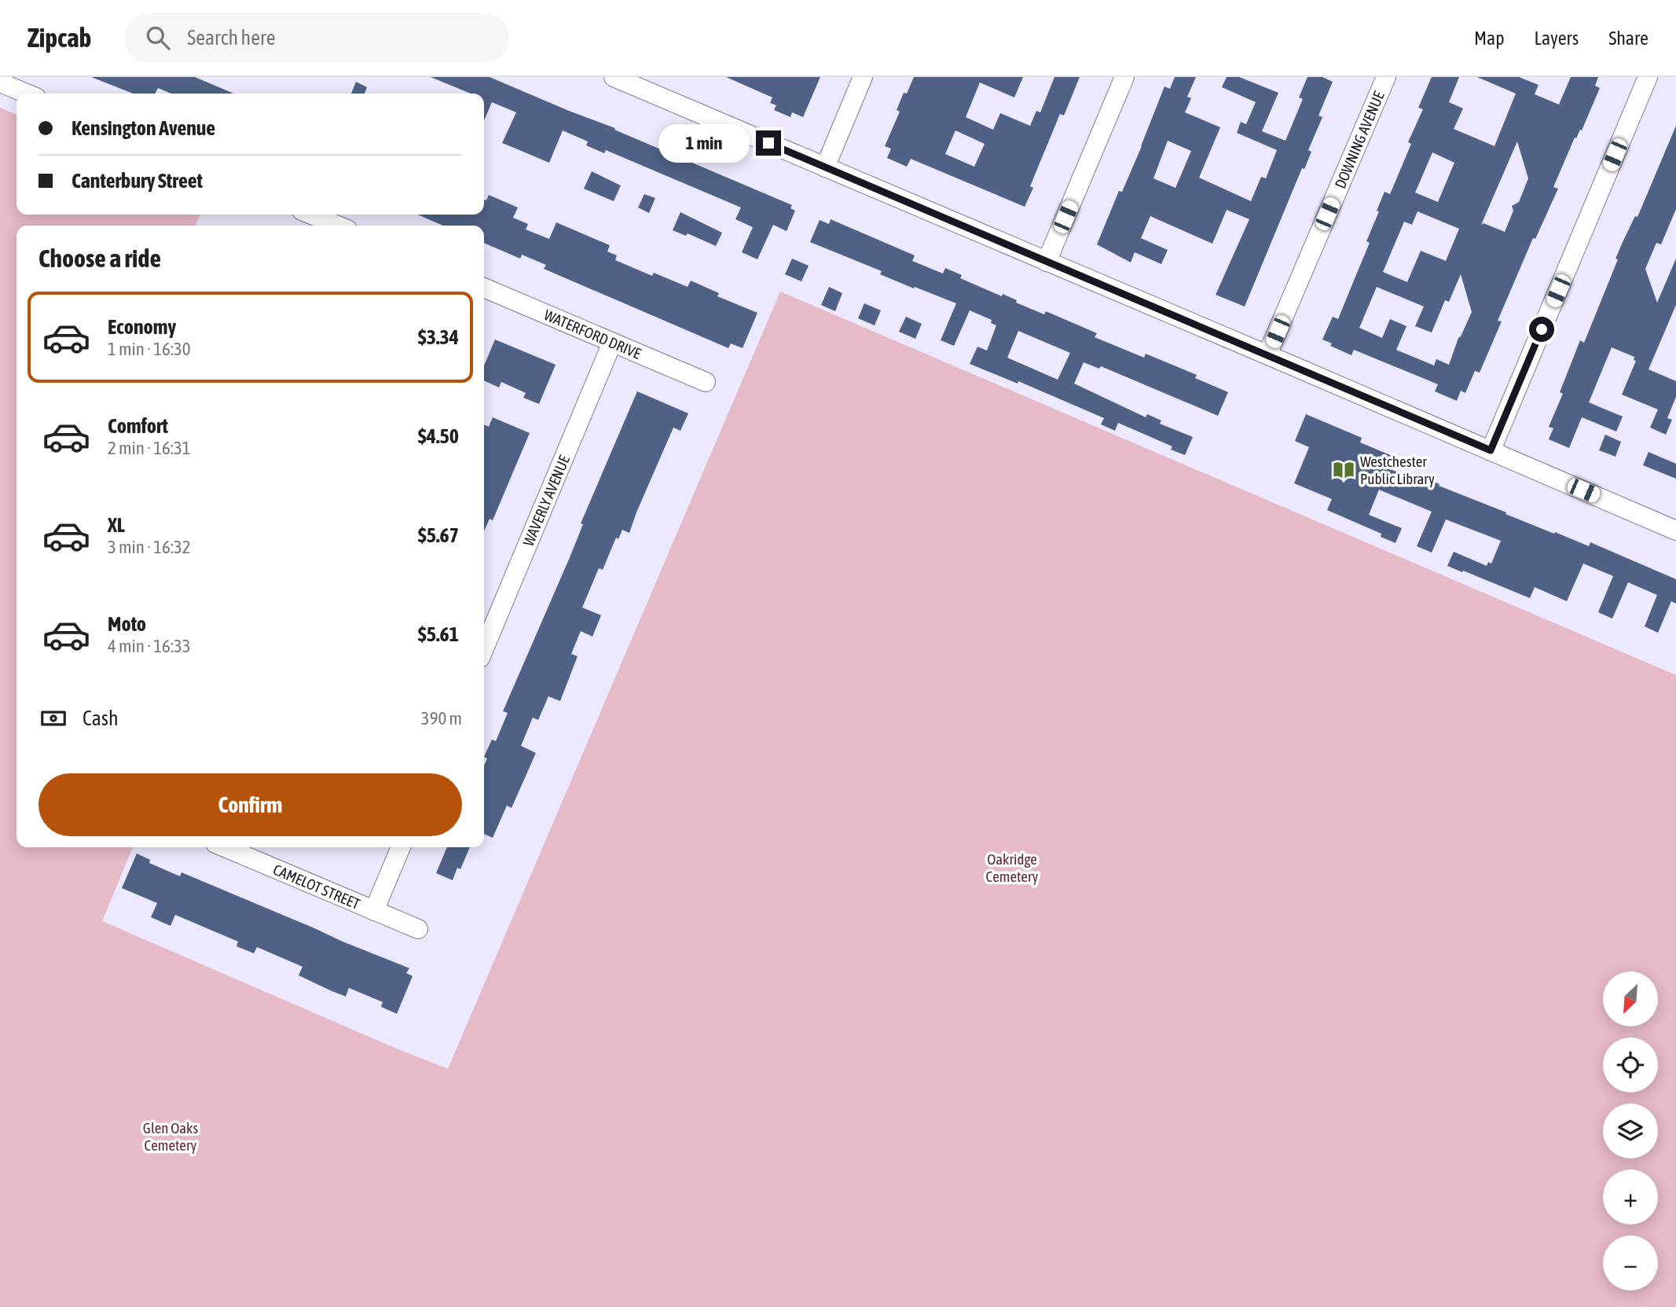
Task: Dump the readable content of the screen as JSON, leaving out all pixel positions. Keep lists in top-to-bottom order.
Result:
{
  "streets": {
    "street": [
      "DOWNING AVENUE",
      "WATERFORD DRIVE",
      "WAVERLY AVENUE",
      "CAMELOT STREET"
    ]
  },
  "crossings": [
    ["WATERFORD DRIVE", "WAVERLY AVENUE"]
  ],
  "parks": ["Oakridge Cemetery", "Glen Oaks Cemetery"],
  "places": {
    "library": ["Westchester Public Library"]
  },
  "north": "bottom left",
  "page": {
    "header": "Zipcab",
    "search": "Search here",
    "nav": ["Map", "Layers", "Share"],
    "banner": ["Kensington Avenue", "Canterbury Street"],
    "bubble": "1 min",
    "heading": "Choose a ride",
    "list": [
      {
        "name": "Economy",
        "note": "1 min · 16:30",
        "value": "$3.34"
      },
      {
        "name": "Comfort",
        "note": "2 min · 16:31",
        "value": "$4.50"
      },
      {
        "name": "XL",
        "note": "3 min · 16:32",
        "value": "$5.67"
      },
      {
        "name": "Moto",
        "note": "4 min · 16:33",
        "value": "$5.61"
      }
    ],
    "pay": ["Cash", "390 m"],
    "buttons": "Confirm",
    "map_buttons": ["+", "−"]
  }
}
